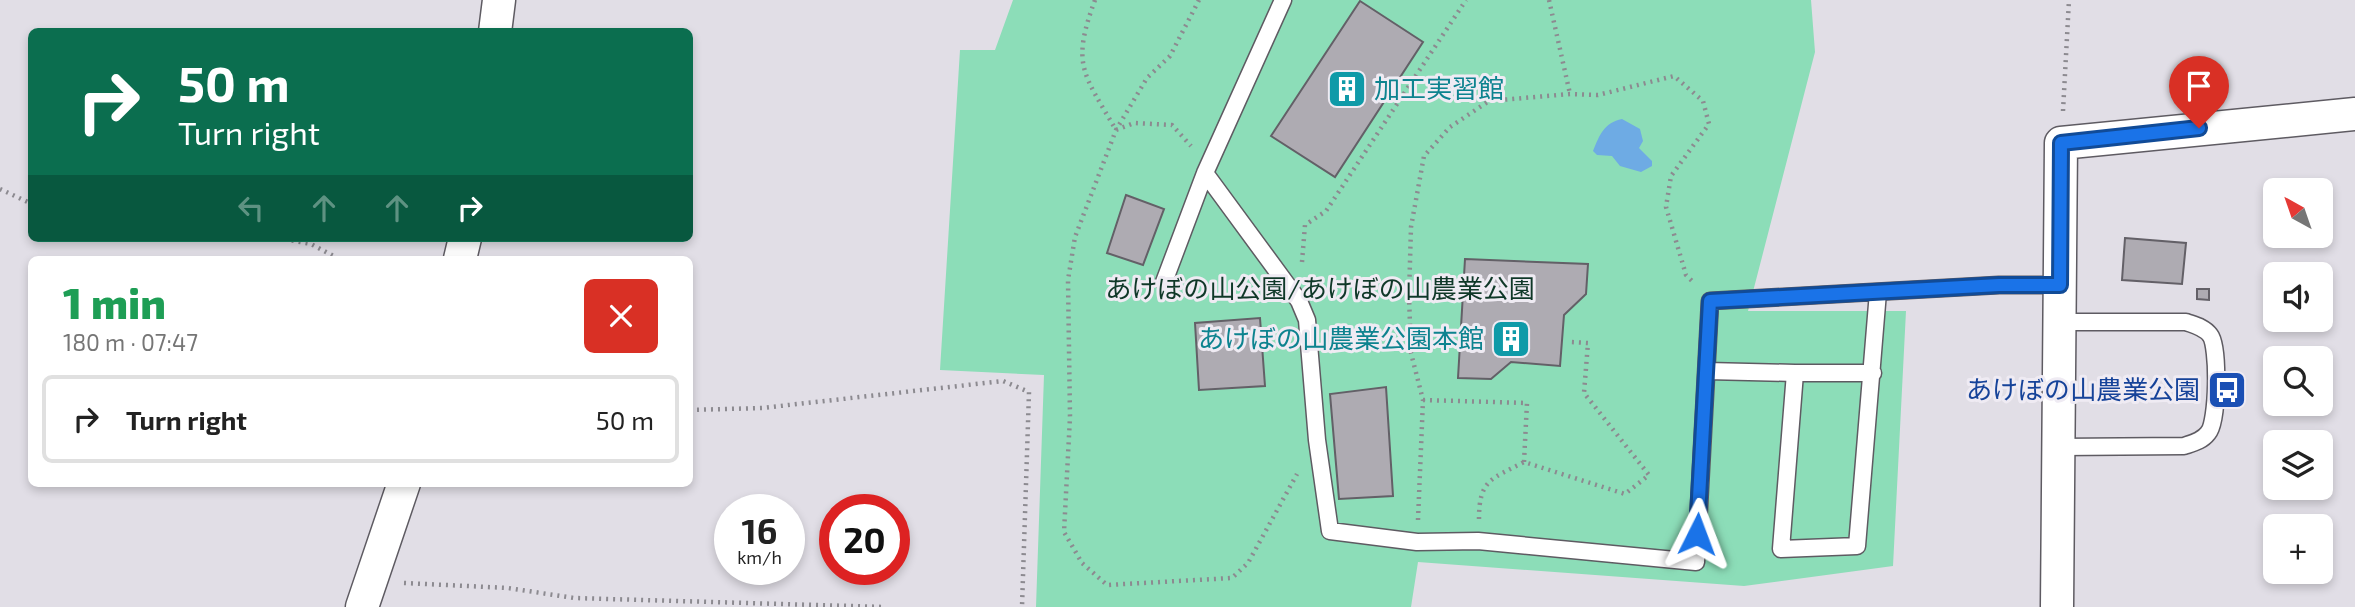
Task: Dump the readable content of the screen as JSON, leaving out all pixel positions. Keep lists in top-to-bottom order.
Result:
{
  "parks": ["あけぼの山公園/あけぼの山農業公園"],
  "places": {
    "building": ["加工実習館", "あけぼの山農業公園本館"],
    "bus stop": ["あけぼの山農業公園"]
  },
  "north": "top left",
  "page": {
    "turn": ["50 m", "Turn right"],
    "map_buttons": "+",
    "heading": ["1 min", "180 m · 07:47"],
    "list": [
      {
        "name": "Turn right",
        "value": "50 m"
      }
    ],
    "speed": "16 km/h",
    "limit": "20"
  }
}
